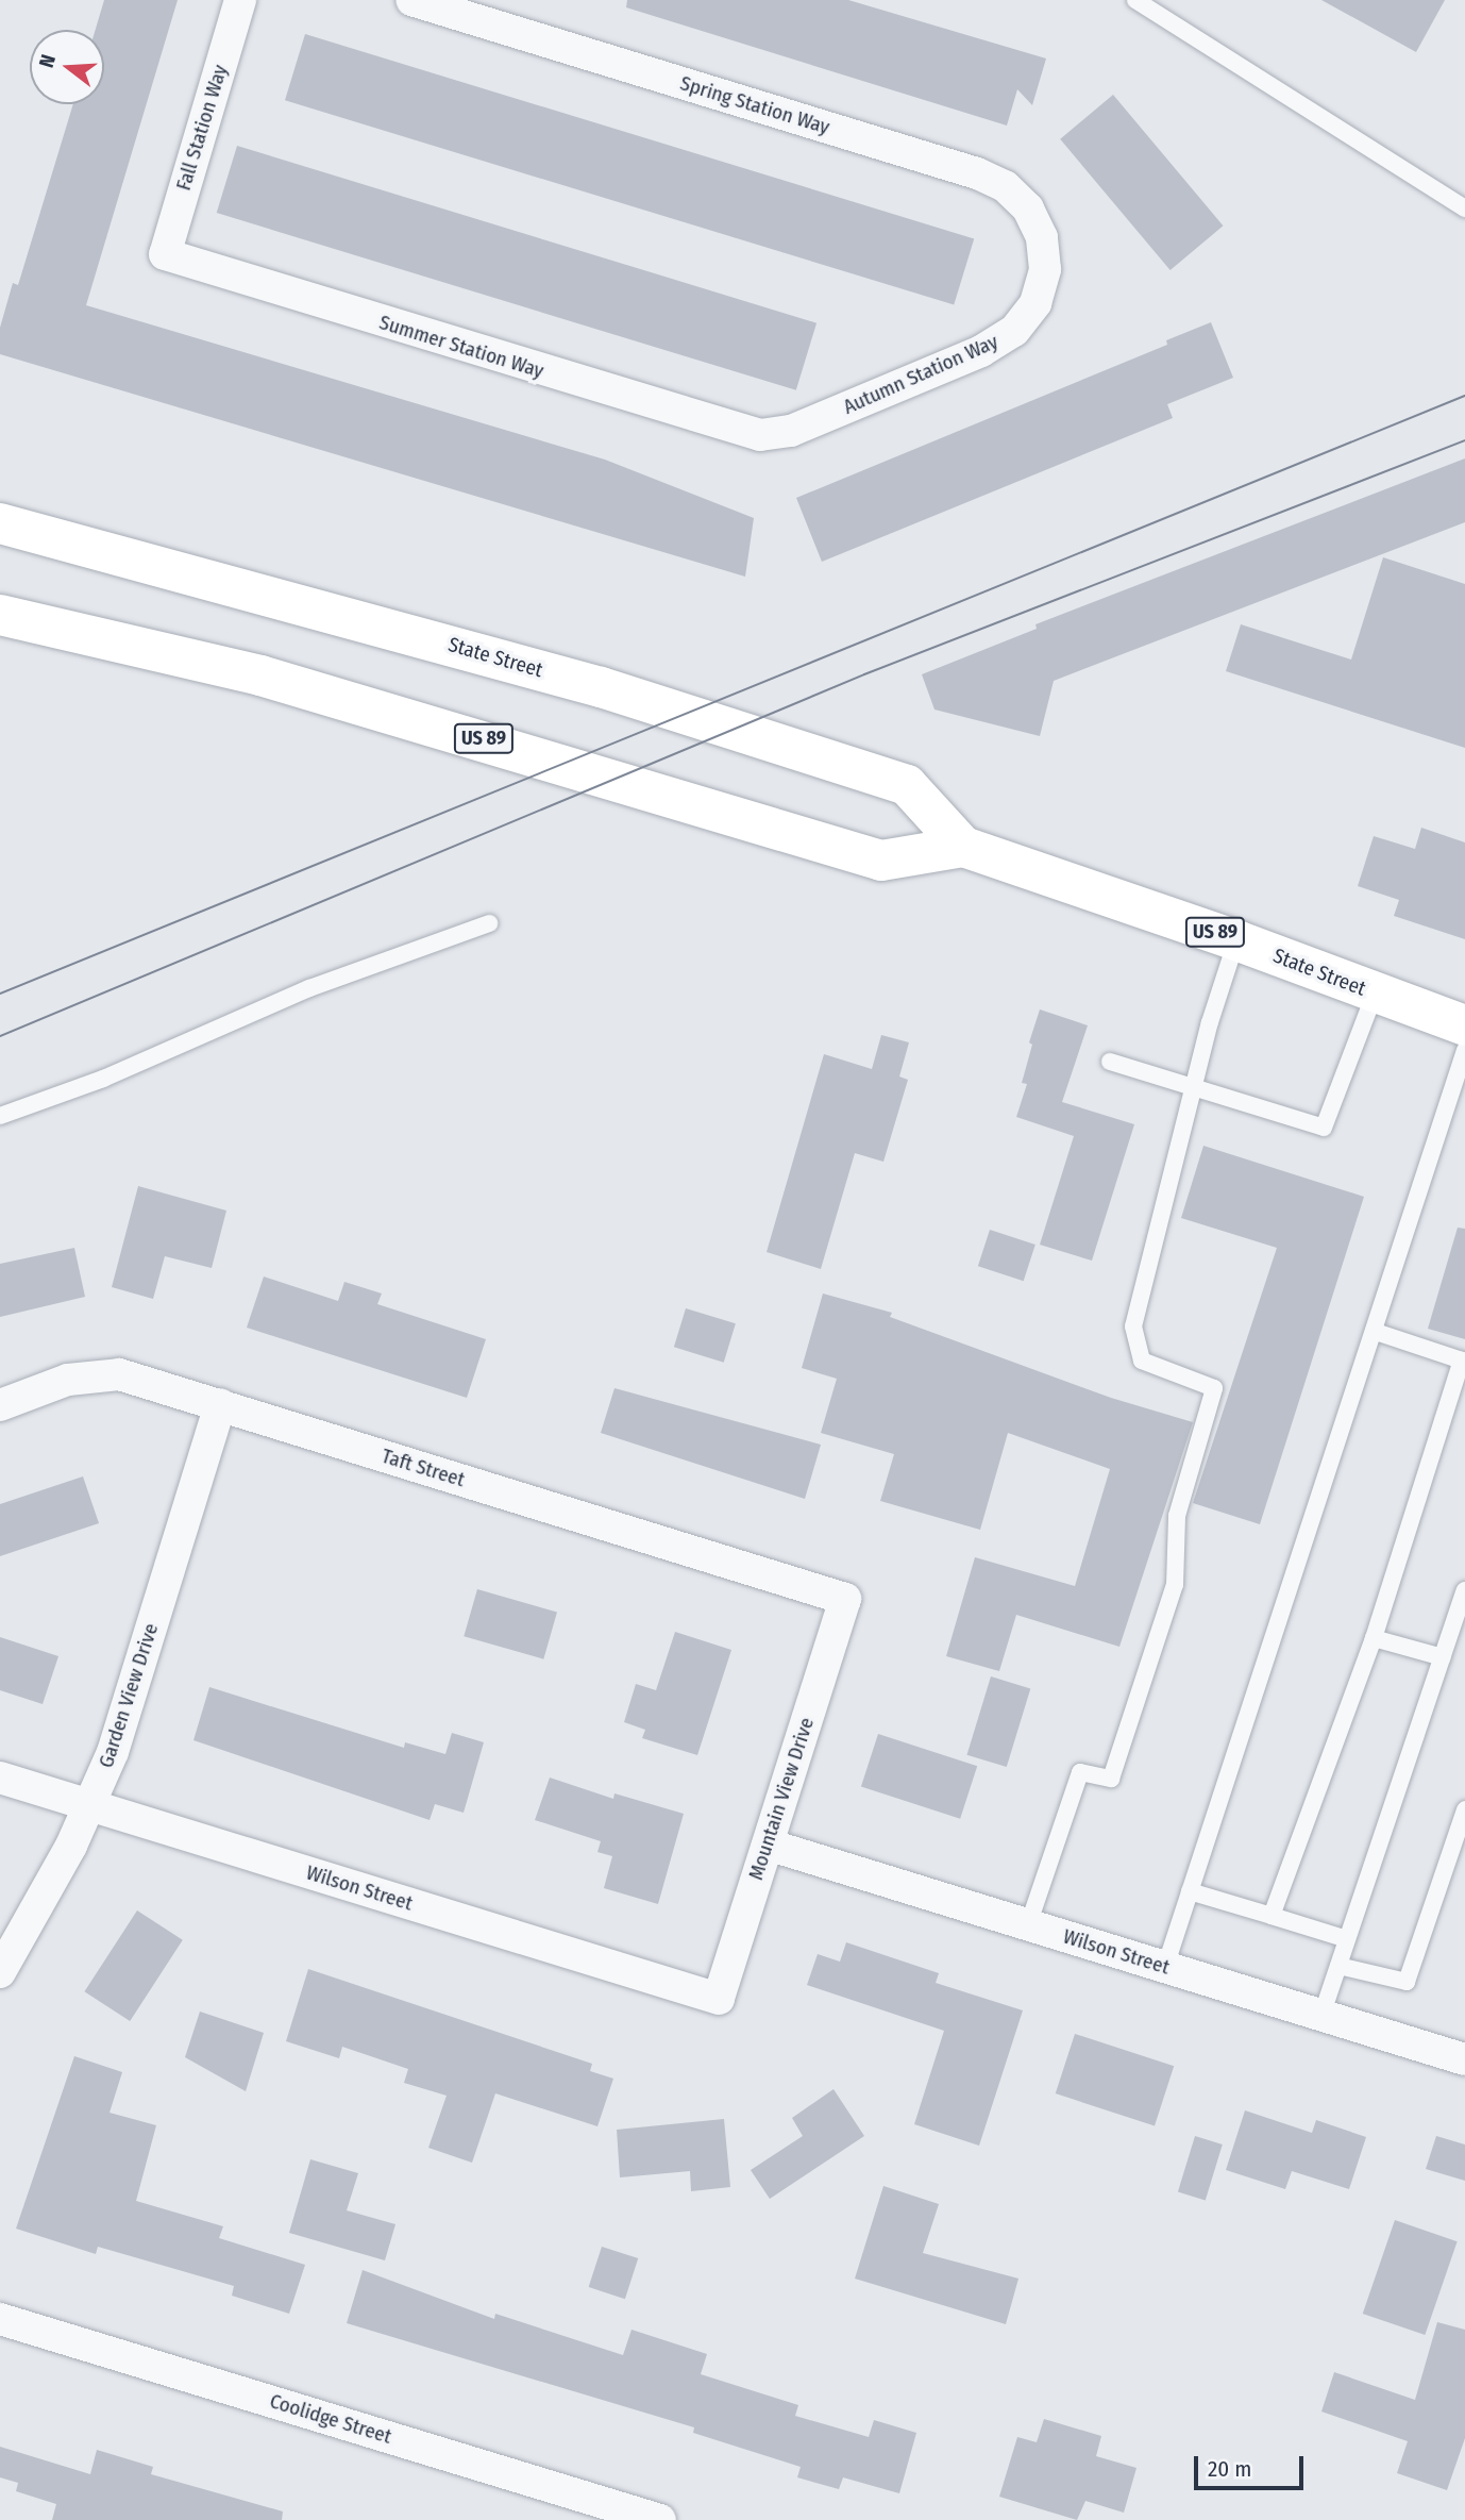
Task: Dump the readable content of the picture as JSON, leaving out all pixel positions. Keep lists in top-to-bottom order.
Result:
{
  "streets": {
    "main road": ["State Street", "US 89"],
    "street": [
      "Spring Station Way",
      "Fall Station Way",
      "Summer Station Way",
      "Autumn Station Way",
      "Taft Street",
      "Garden View Drive",
      "Mountain View Drive",
      "Wilson Street",
      "Coolidge Street"
    ]
  },
  "crossings": [
    ["Spring Station Way", "Autumn Station Way"],
    ["Fall Station Way", "Summer Station Way"],
    ["Summer Station Way", "Autumn Station Way"],
    ["Taft Street", "Garden View Drive"],
    ["Taft Street", "Mountain View Drive"],
    ["Garden View Drive", "Wilson Street"],
    ["Mountain View Drive", "Wilson Street"]
  ],
  "scale_bar": "20 m",
  "north": "left"
}
